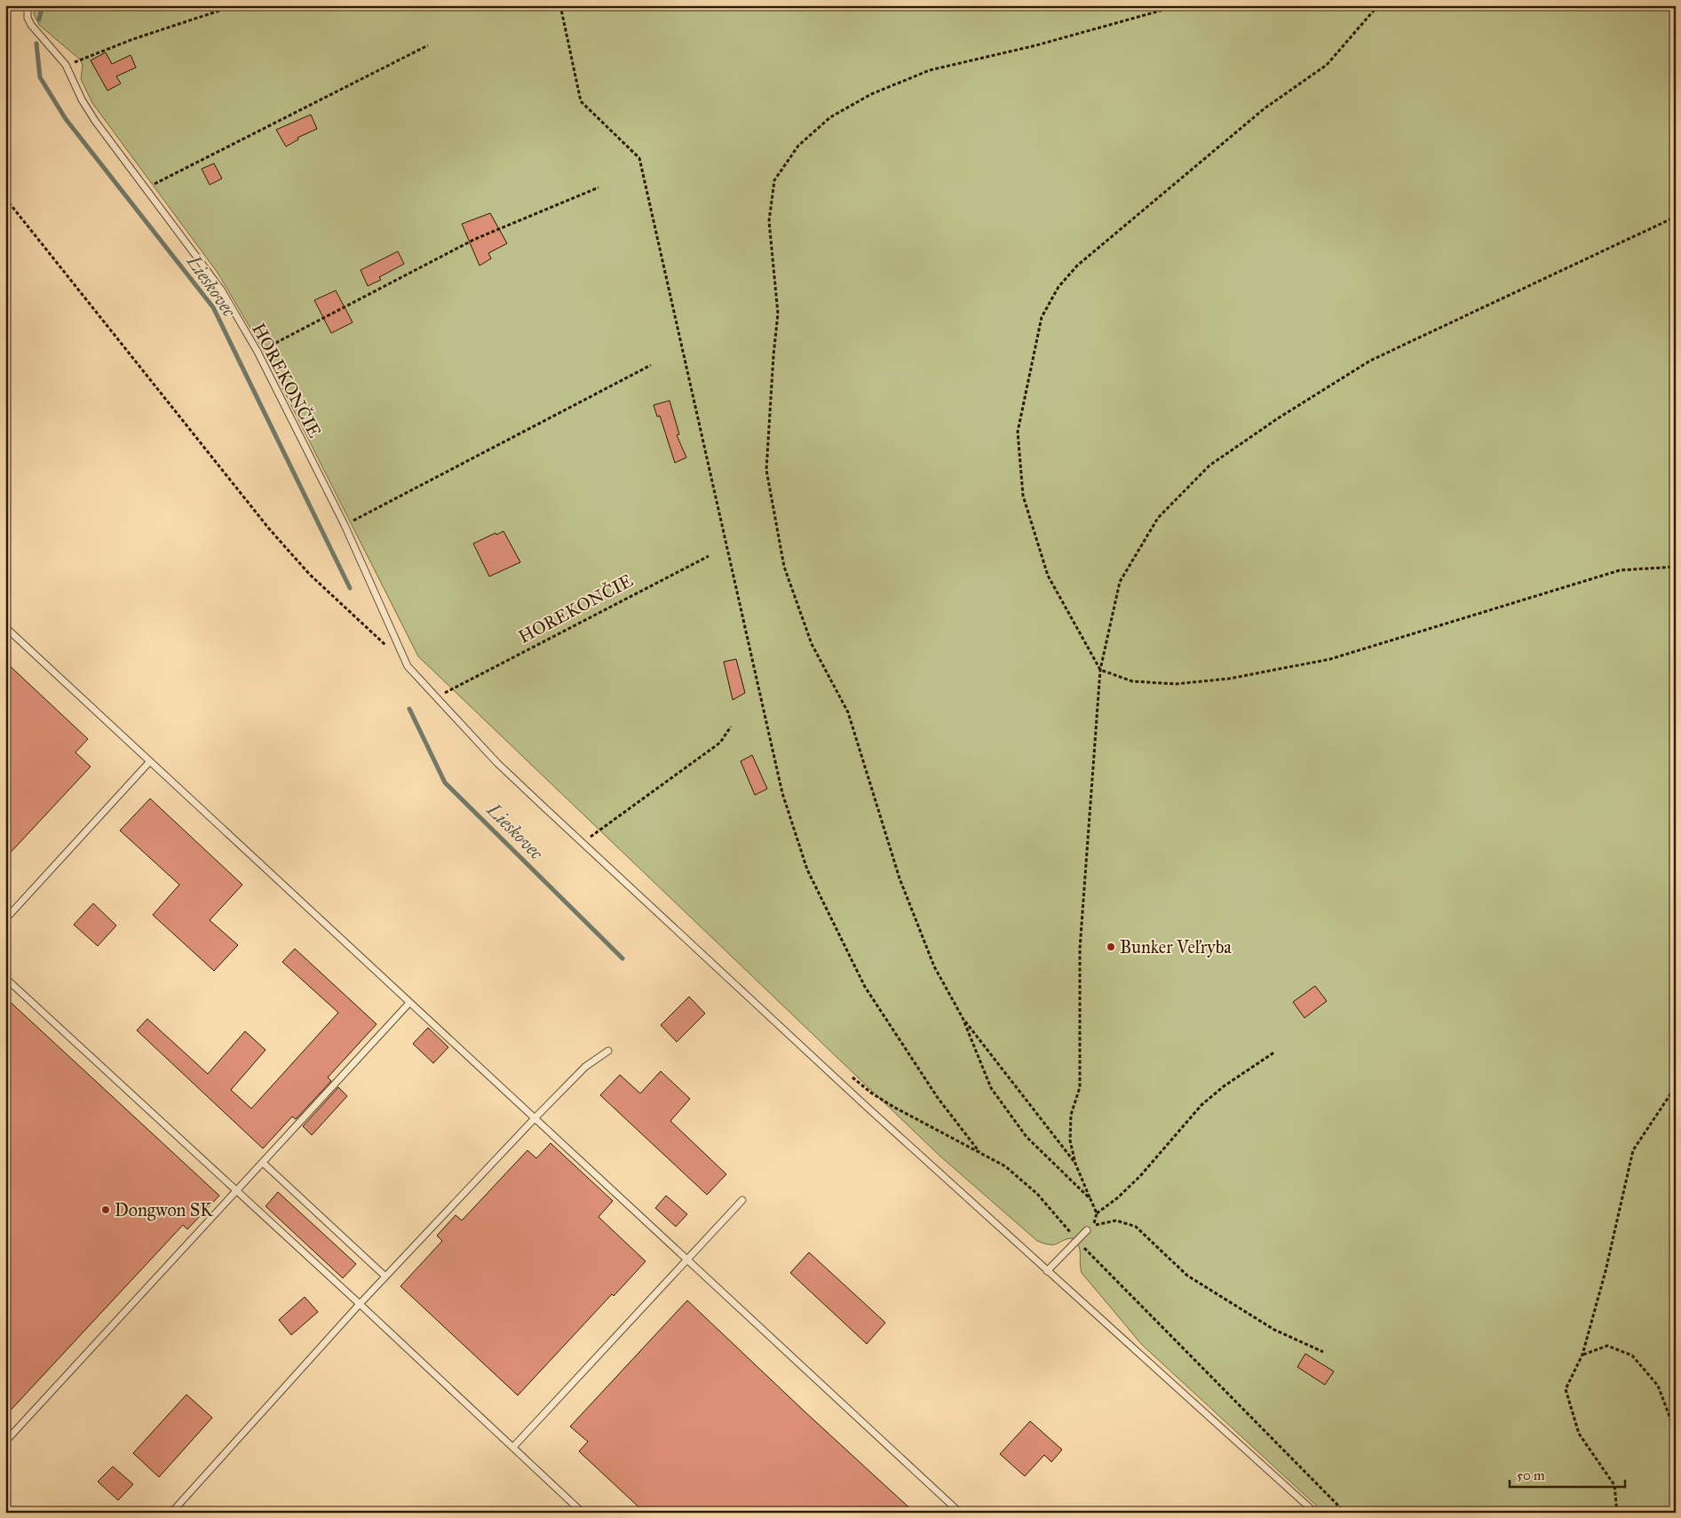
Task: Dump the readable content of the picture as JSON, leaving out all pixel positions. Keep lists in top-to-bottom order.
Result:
{
  "streets": {
    "lane": ["HOREKONČIE"]
  },
  "water": ["Lieskovec"],
  "places": ["Bunker Veľryba", "Dongwon SK"],
  "scale_bar": "50 m"
}
